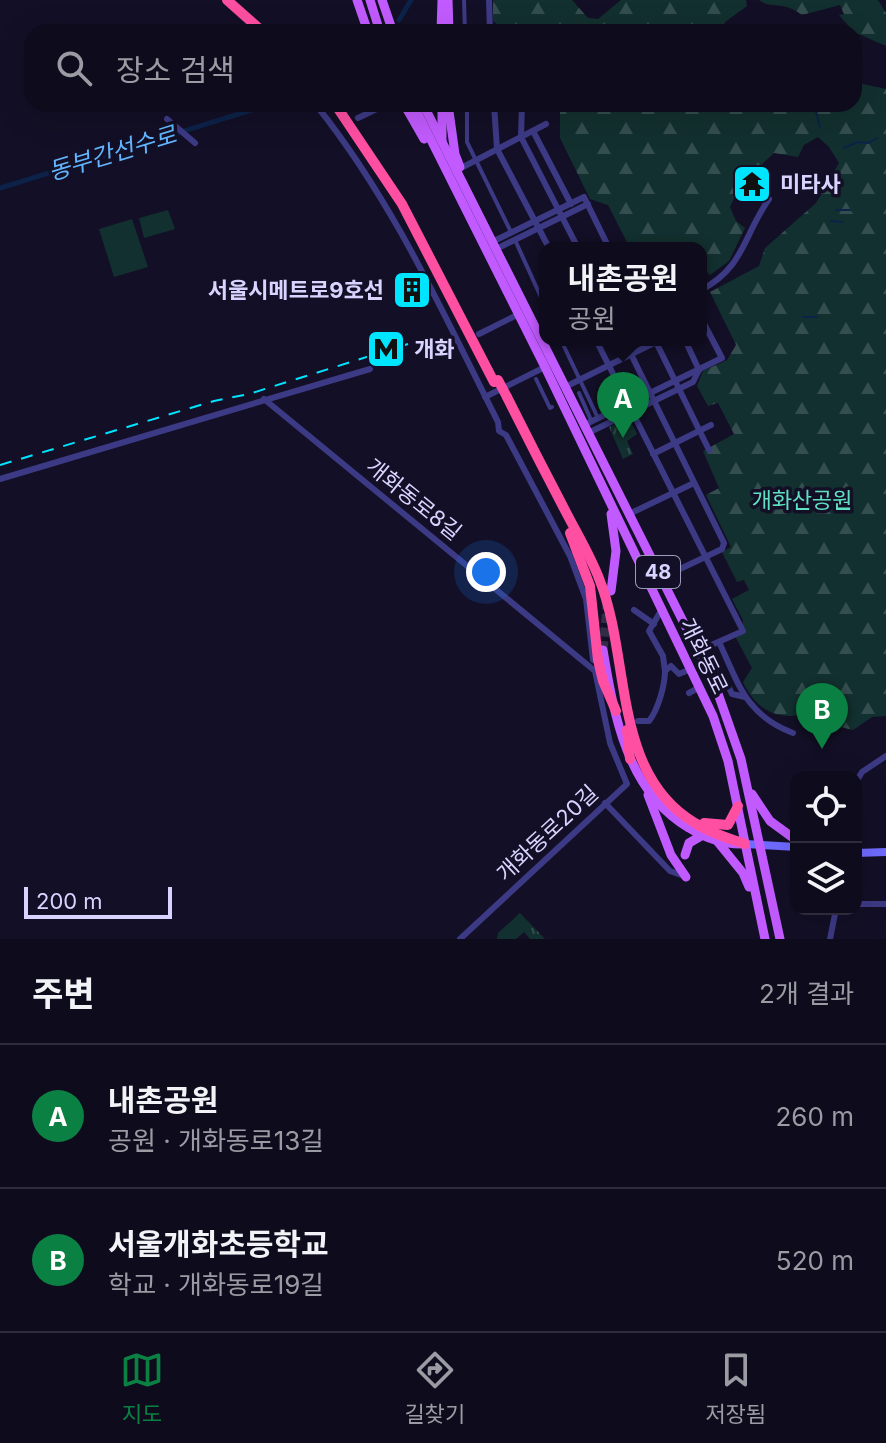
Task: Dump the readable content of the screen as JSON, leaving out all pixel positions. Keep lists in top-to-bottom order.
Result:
{
  "streets": {
    "main road": ["48", "개화동로"],
    "street": ["개화동로8길", "개화동로20길"]
  },
  "crossings": [
    ["개화동로8길", "개화동로20길"],
    ["48", "개화동로"]
  ],
  "water": ["동부간선수로"],
  "parks": ["개화산공원"],
  "places": {
    "temple": ["미타사"],
    "building": ["서울시메트로9호선"],
    "metro station": ["개화"]
  },
  "scale_bar": "200 m",
  "page": {
    "search": "장소 검색",
    "popup": ["내촌공원", "공원"],
    "pins": ["A", "B"],
    "scale": "200 m",
    "heading": ["주변", "2개 결과"],
    "list": [
      {
        "mark": "A",
        "name": "내촌공원",
        "note": "공원 · 개화동로13길",
        "value": "260 m"
      },
      {
        "mark": "B",
        "name": "서울개화초등학교",
        "note": "학교 · 개화동로19길",
        "value": "520 m"
      }
    ],
    "nav": ["지도", "길찾기", "저장됨"]
  }
}
